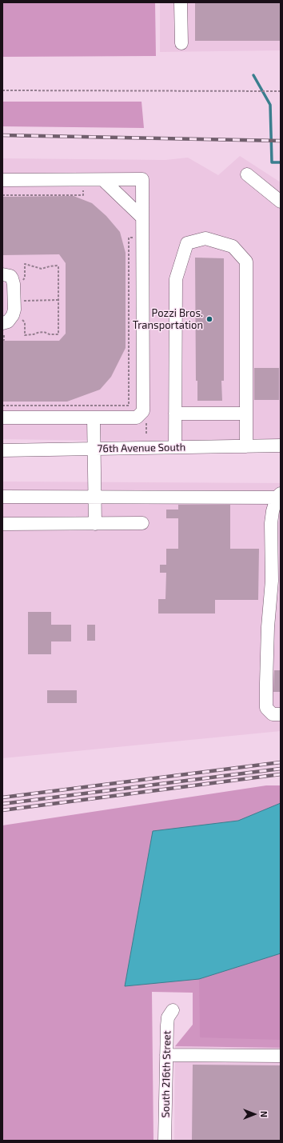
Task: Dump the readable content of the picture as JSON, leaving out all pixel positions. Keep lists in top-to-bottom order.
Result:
{
  "streets": {
    "street": ["76th Avenue South", "South 216th Street"]
  },
  "places": ["Pozzi Bros. Transportation"],
  "north": "right"
}
